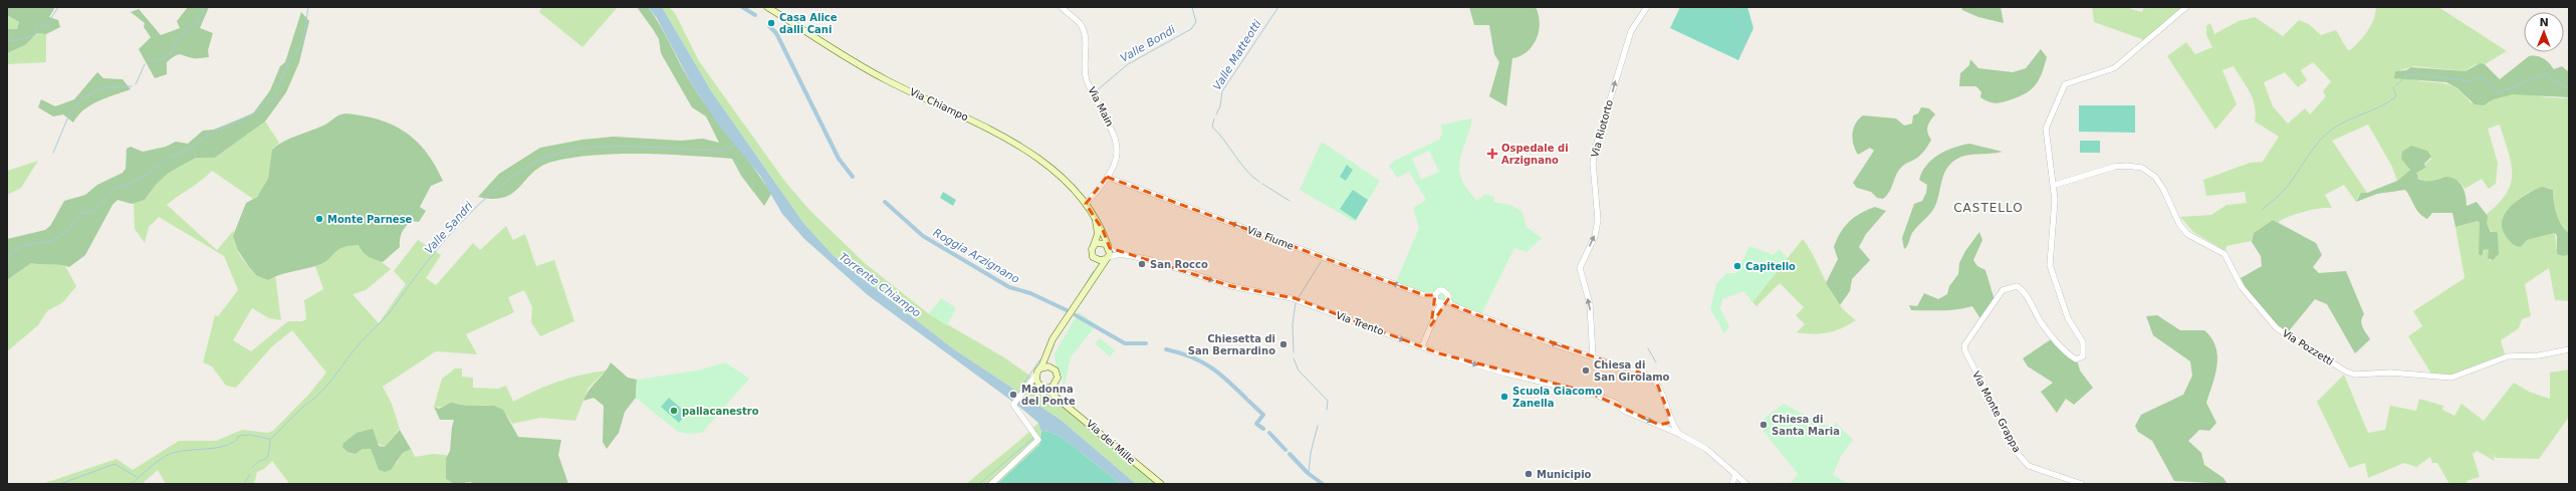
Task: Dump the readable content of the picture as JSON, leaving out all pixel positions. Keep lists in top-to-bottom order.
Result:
{
  "streets": {
    "main road": ["Via Chiampo", "Via dei Mille"],
    "street": [
      "Via Main",
      "Via Riotorto",
      "Via Fiume",
      "Via Trento",
      "Via Pozzetti",
      "Via Monte Grappa"
    ]
  },
  "crossings": [
    ["Via Chiampo", "Via Main"],
    ["Via Chiampo", "Via Trento"],
    ["Via Main", "Via Fiume"],
    ["Via Riotorto", "Via Fiume"],
    ["Via Pozzetti", "Via Monte Grappa"]
  ],
  "one_way": ["Via Riotorto", "Via Fiume", "Via Trento"],
  "districts": ["CASTELLO"],
  "water": [
    "Valle Bondi",
    "Valle Matteotti",
    "Valle Sandri",
    "Roggia Arzignano",
    "Torrente Chiampo"
  ],
  "places": {
    "other": [
      "Casa Alice dalli Cani",
      "Monte Parnese",
      "San Rocco",
      "Capitello",
      "Chiesetta di San Bernardino",
      "Chiesa di San Girolamo",
      "Madonna del Ponte",
      "Scuola Giacomo Zanella",
      "pallacanestro",
      "Chiesa di Santa Maria",
      "Municipio"
    ],
    "health": ["Ospedale di Arzignano"]
  },
  "north": "top"
}
